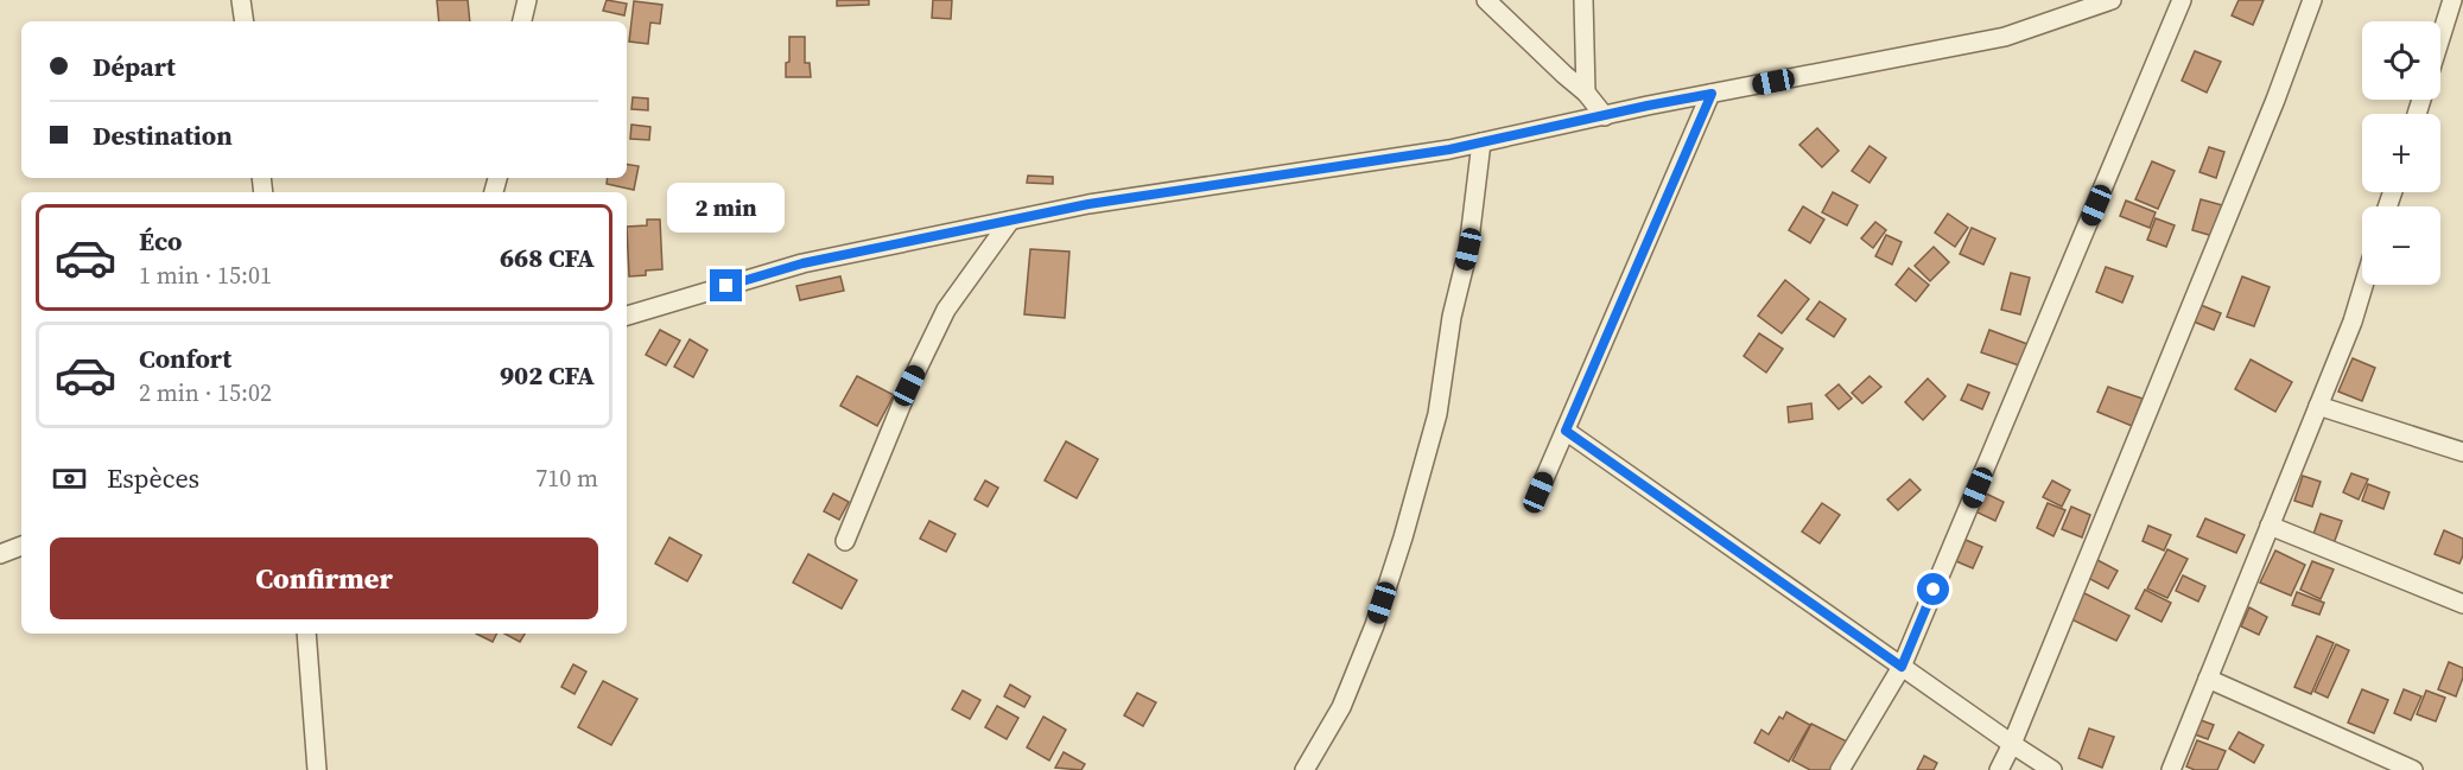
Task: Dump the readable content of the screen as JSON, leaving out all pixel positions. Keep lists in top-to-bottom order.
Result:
{
  "page": {
    "map_buttons": ["+", "−"],
    "banner": ["Départ", "Destination"],
    "bubble": "2 min",
    "list": [
      {
        "name": "Éco",
        "note": "1 min · 15:01",
        "value": "668 CFA"
      },
      {
        "name": "Confort",
        "note": "2 min · 15:02",
        "value": "902 CFA"
      }
    ],
    "pay": ["Espèces", "710 m"],
    "buttons": "Confirmer"
  }
}
